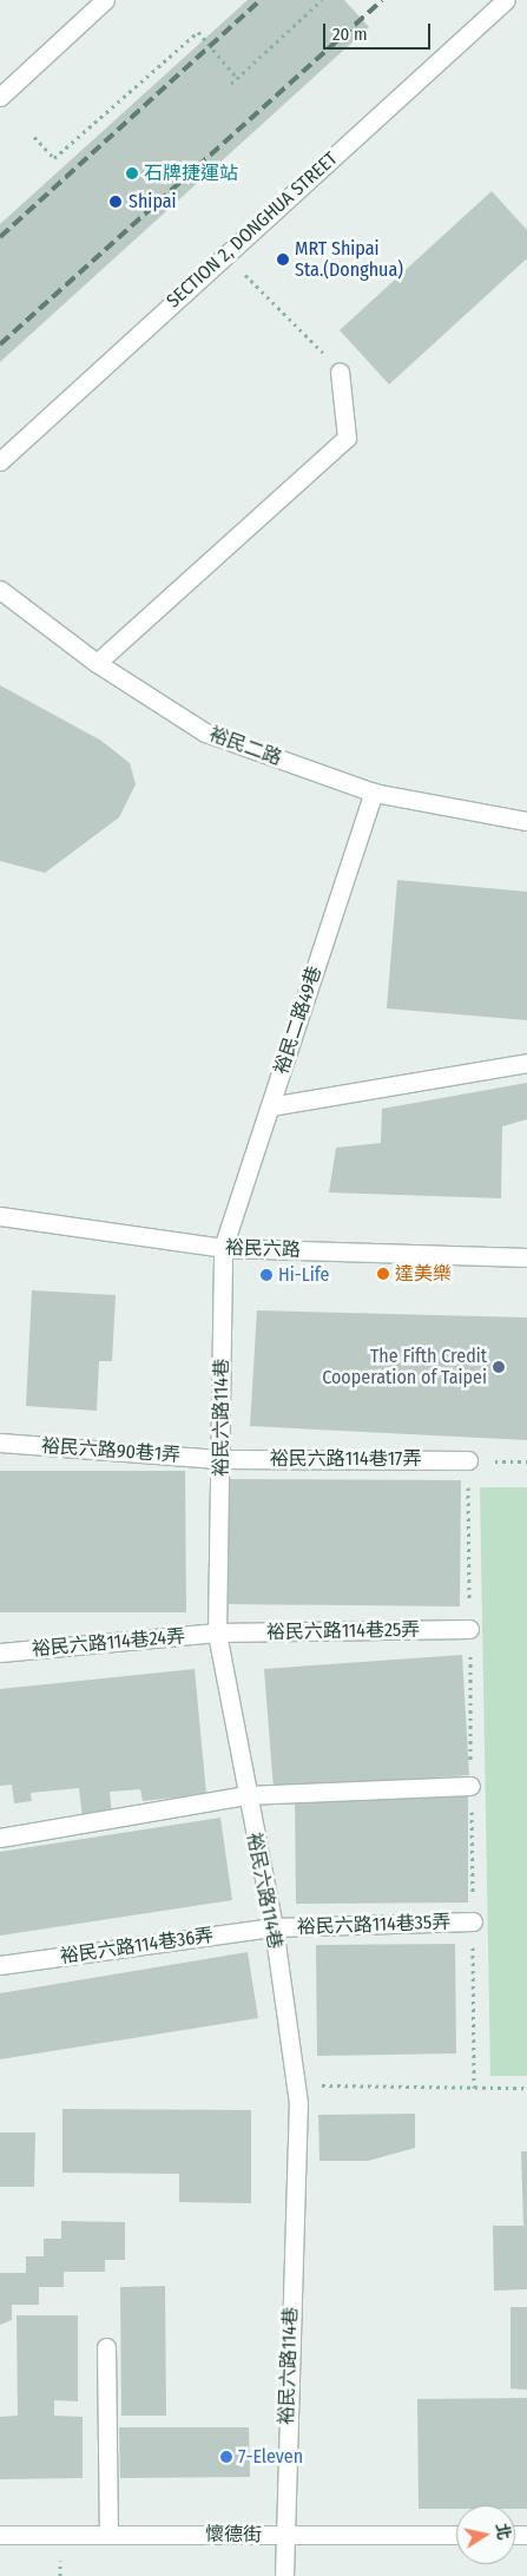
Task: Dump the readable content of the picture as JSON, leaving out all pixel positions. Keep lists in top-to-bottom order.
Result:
{
  "streets": {
    "street": [
      "SECTION 2, DONGHUA STREET",
      "裕民二路",
      "裕民二路49巷",
      "裕民六路",
      "裕民六路114巷",
      "裕民六路90巷1弄",
      "裕民六路114巷17弄",
      "裕民六路114巷25弄",
      "裕民六路114巷24弄",
      "裕民六路114巷35弄",
      "裕民六路114巷36弄",
      "懷德街"
    ]
  },
  "crossings": [
    ["裕民二路", "裕民二路49巷"],
    ["裕民二路49巷", "裕民六路"],
    ["裕民二路49巷", "裕民六路114巷"],
    ["裕民六路", "裕民六路114巷"],
    ["裕民六路114巷", "裕民六路90巷1弄"],
    ["裕民六路114巷", "裕民六路114巷17弄"],
    ["裕民六路114巷", "裕民六路114巷25弄"],
    ["裕民六路114巷", "裕民六路114巷24弄"],
    ["裕民六路114巷", "裕民六路114巷35弄"],
    ["裕民六路114巷", "裕民六路114巷36弄"],
    ["裕民六路114巷", "懷德街"],
    ["裕民六路90巷1弄", "裕民六路114巷17弄"],
    ["裕民六路114巷25弄", "裕民六路114巷24弄"],
    ["裕民六路114巷35弄", "裕民六路114巷36弄"]
  ],
  "places": [
    "石牌捷運站",
    "Shipai",
    "MRT Shipai Sta.(Donghua)",
    "達美樂",
    "Hi-Life",
    "The Fifth Credit Cooperation of Taipei",
    "7-Eleven"
  ],
  "scale_bar": "20 m",
  "north": "right"
}
